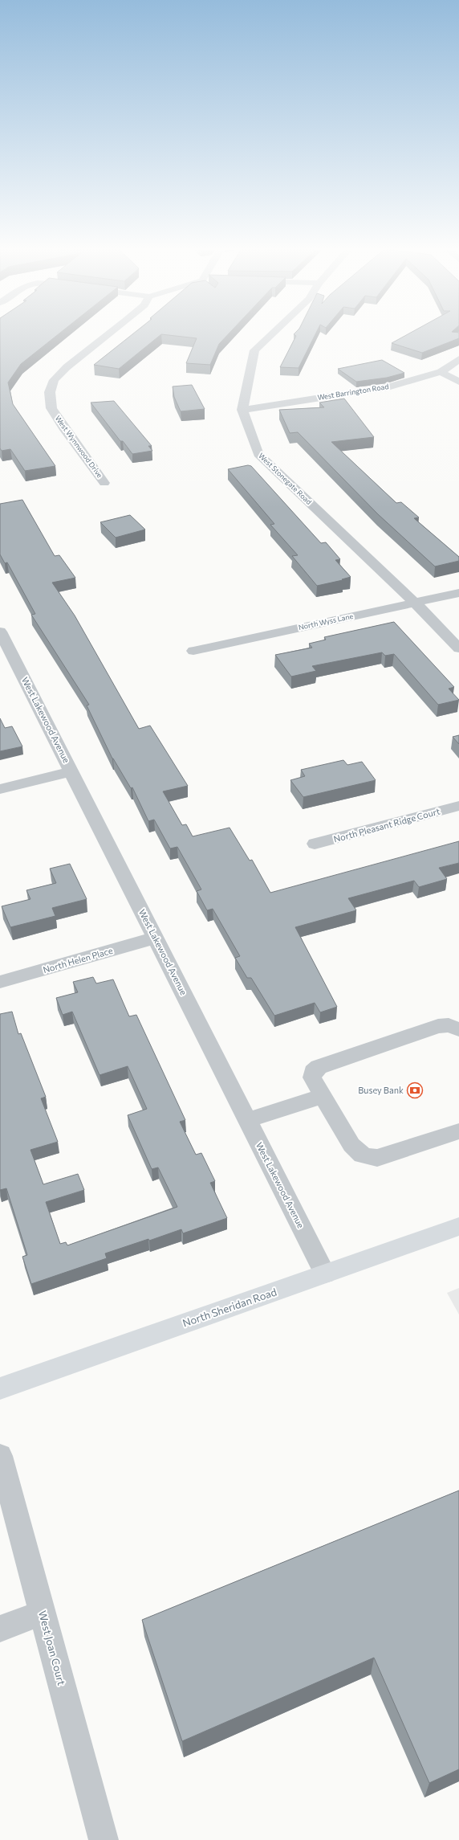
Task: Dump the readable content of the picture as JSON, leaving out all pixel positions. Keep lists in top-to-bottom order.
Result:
{
  "streets": {
    "main road": ["North Sheridan Road"],
    "street": [
      "West Barrington Road",
      "West Wynnwood Drive",
      "West Stonegate Road",
      "North Wyss Lane",
      "West Lakewood Avenue",
      "North Pleasant Ridge Court",
      "North Helen Place",
      "West Joan Court"
    ]
  },
  "crossings": [
    ["West Barrington Road", "West Stonegate Road"],
    ["West Stonegate Road", "North Wyss Lane"],
    ["West Lakewood Avenue", "North Helen Place"],
    ["West Lakewood Avenue", "North Sheridan Road"]
  ],
  "places": {
    "bank": ["Busey Bank"]
  }
}
